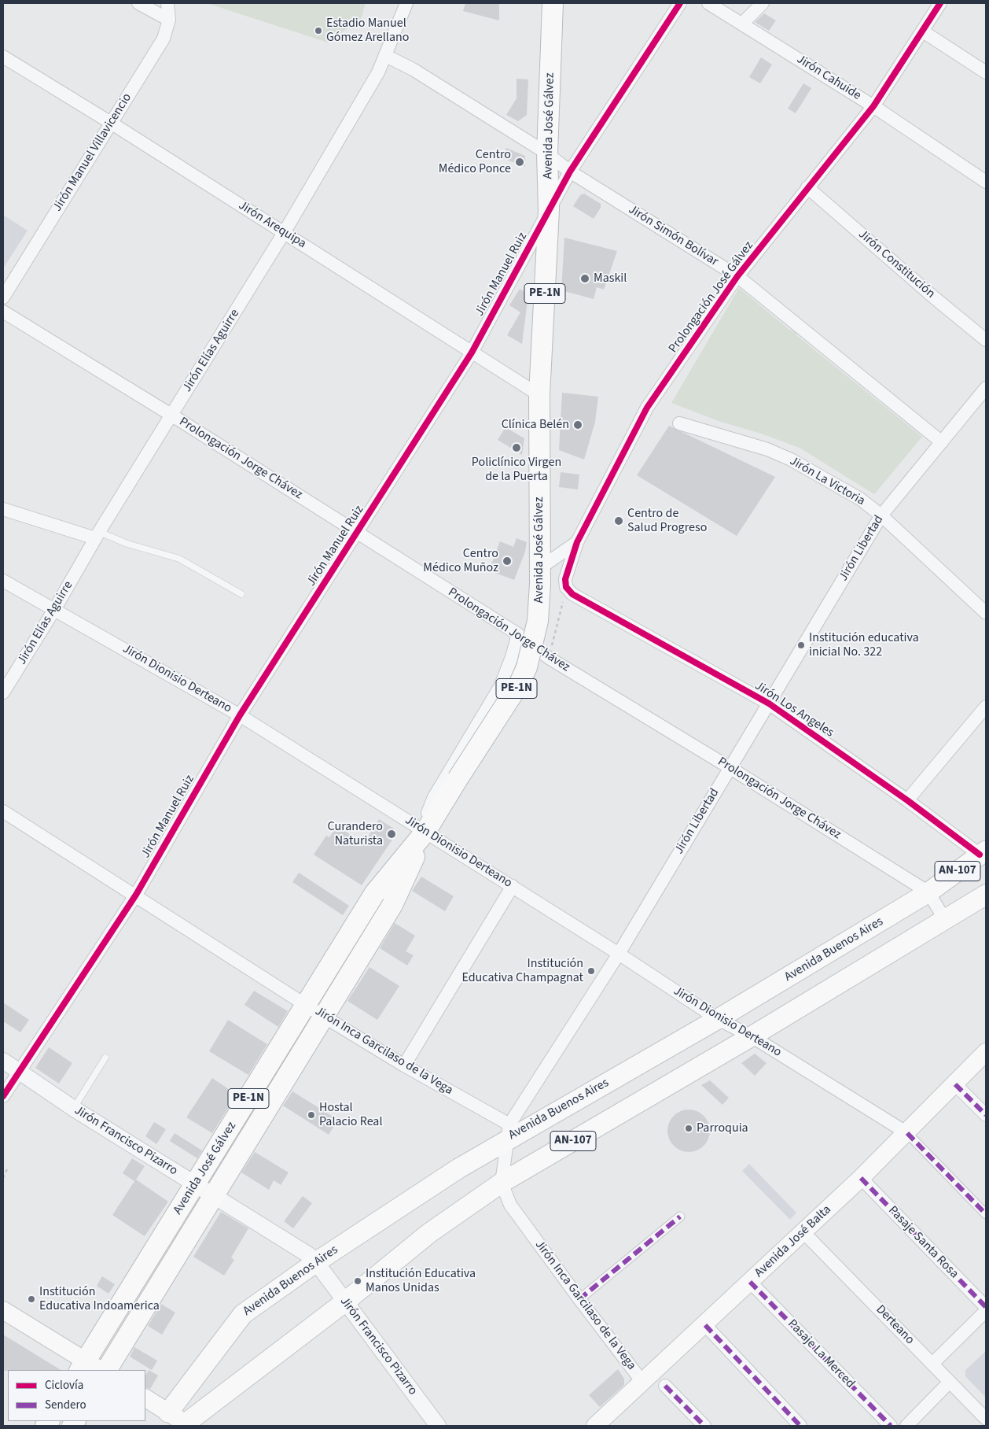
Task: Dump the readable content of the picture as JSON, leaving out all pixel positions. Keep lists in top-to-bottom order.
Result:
{
  "streets": {
    "highway": ["Avenida José Gálvez", "PE-1N"],
    "main road": ["AN-107", "Avenida Buenos Aires", "Avenida José Balta"],
    "street": [
      "Jirón Cahuide",
      "Jirón Manuel Villavicencio",
      "Jirón Arequipa",
      "Jirón Simón Bolívar",
      "Jirón Constitución",
      "Jirón Manuel Ruiz",
      "Prolongación José Gálvez",
      "Jirón Elías Aguirre",
      "Prolongación Jorge Chávez",
      "Jirón La Victoria",
      "Jirón Libertad",
      "Jirón Dionisio Derteano",
      "Jirón Los Angeles",
      "Jirón Inca Garcilaso de la Vega",
      "Jirón Francisco Pizarro",
      "Pasaje Santa Rosa",
      "Derteano",
      "Pasaje La Merced"
    ]
  },
  "crossings": [
    ["Jirón Cahuide", "Prolongación José Gálvez"],
    ["Avenida José Gálvez", "Jirón Arequipa"],
    ["Avenida José Gálvez", "Jirón Simón Bolívar"],
    ["Avenida José Gálvez", "Jirón Manuel Ruiz"],
    ["Avenida José Gálvez", "Prolongación José Gálvez"],
    ["Avenida José Gálvez", "Jirón Dionisio Derteano"],
    ["Avenida José Gálvez", "Jirón Inca Garcilaso de la Vega"],
    ["Avenida José Gálvez", "Jirón Francisco Pizarro"],
    ["Jirón Manuel Villavicencio", "Jirón Arequipa"],
    ["Jirón Arequipa", "Jirón Manuel Ruiz"],
    ["Jirón Arequipa", "Jirón Elías Aguirre"],
    ["Jirón Simón Bolívar", "Jirón Manuel Ruiz"],
    ["Jirón Simón Bolívar", "Prolongación José Gálvez"],
    ["Jirón Simón Bolívar", "Jirón Elías Aguirre"],
    ["Jirón Simón Bolívar", "Jirón Libertad"],
    ["Jirón Constitución", "Prolongación José Gálvez"],
    ["Jirón Manuel Ruiz", "Prolongación Jorge Chávez"],
    ["Jirón Manuel Ruiz", "Jirón Dionisio Derteano"],
    ["Jirón Manuel Ruiz", "Jirón Inca Garcilaso de la Vega"],
    ["Jirón Manuel Ruiz", "Jirón Francisco Pizarro"],
    ["Prolongación José Gálvez", "Jirón Los Angeles"],
    ["Jirón Elías Aguirre", "Prolongación Jorge Chávez"],
    ["Jirón Elías Aguirre", "Jirón Dionisio Derteano"],
    ["Prolongación Jorge Chávez", "Jirón Libertad"],
    ["Prolongación Jorge Chávez", "AN-107"],
    ["Prolongación Jorge Chávez", "Avenida Buenos Aires"],
    ["Jirón La Victoria", "Jirón Libertad"],
    ["Jirón Libertad", "Jirón Dionisio Derteano"],
    ["Jirón Libertad", "Jirón Los Angeles"],
    ["Jirón Libertad", "Avenida Buenos Aires"],
    ["Jirón Libertad", "Jirón Inca Garcilaso de la Vega"],
    ["Jirón Dionisio Derteano", "AN-107"],
    ["Jirón Dionisio Derteano", "Avenida Buenos Aires"],
    ["Jirón Dionisio Derteano", "Avenida José Balta"],
    ["Jirón Los Angeles", "Avenida Buenos Aires"],
    ["AN-107", "Jirón Inca Garcilaso de la Vega"],
    ["AN-107", "Jirón Francisco Pizarro"],
    ["Avenida Buenos Aires", "Jirón Inca Garcilaso de la Vega"],
    ["Avenida Buenos Aires", "Jirón Francisco Pizarro"],
    ["Jirón Inca Garcilaso de la Vega", "Avenida José Balta"],
    ["Avenida José Balta", "Pasaje Santa Rosa"],
    ["Avenida José Balta", "Derteano"],
    ["Avenida José Balta", "Pasaje La Merced"]
  ],
  "places": [
    "Estadio Manuel Gómez Arellano",
    "Centro Médico Ponce",
    "Maskil",
    "Clínica Belén",
    "Policlínico Virgen de la Puerta",
    "Centro de Salud Progreso",
    "Centro Médico Muñoz",
    "Institución educativa inicial No. 322",
    "Curandero Naturista",
    "Institución Educativa Champagnat",
    "Hostal Palacio Real",
    "Parroquia",
    "Institución Educativa Manos Unidas",
    "Institución Educativa Indoamerica"
  ],
  "legend": ["Ciclovía", "Sendero"]
}
